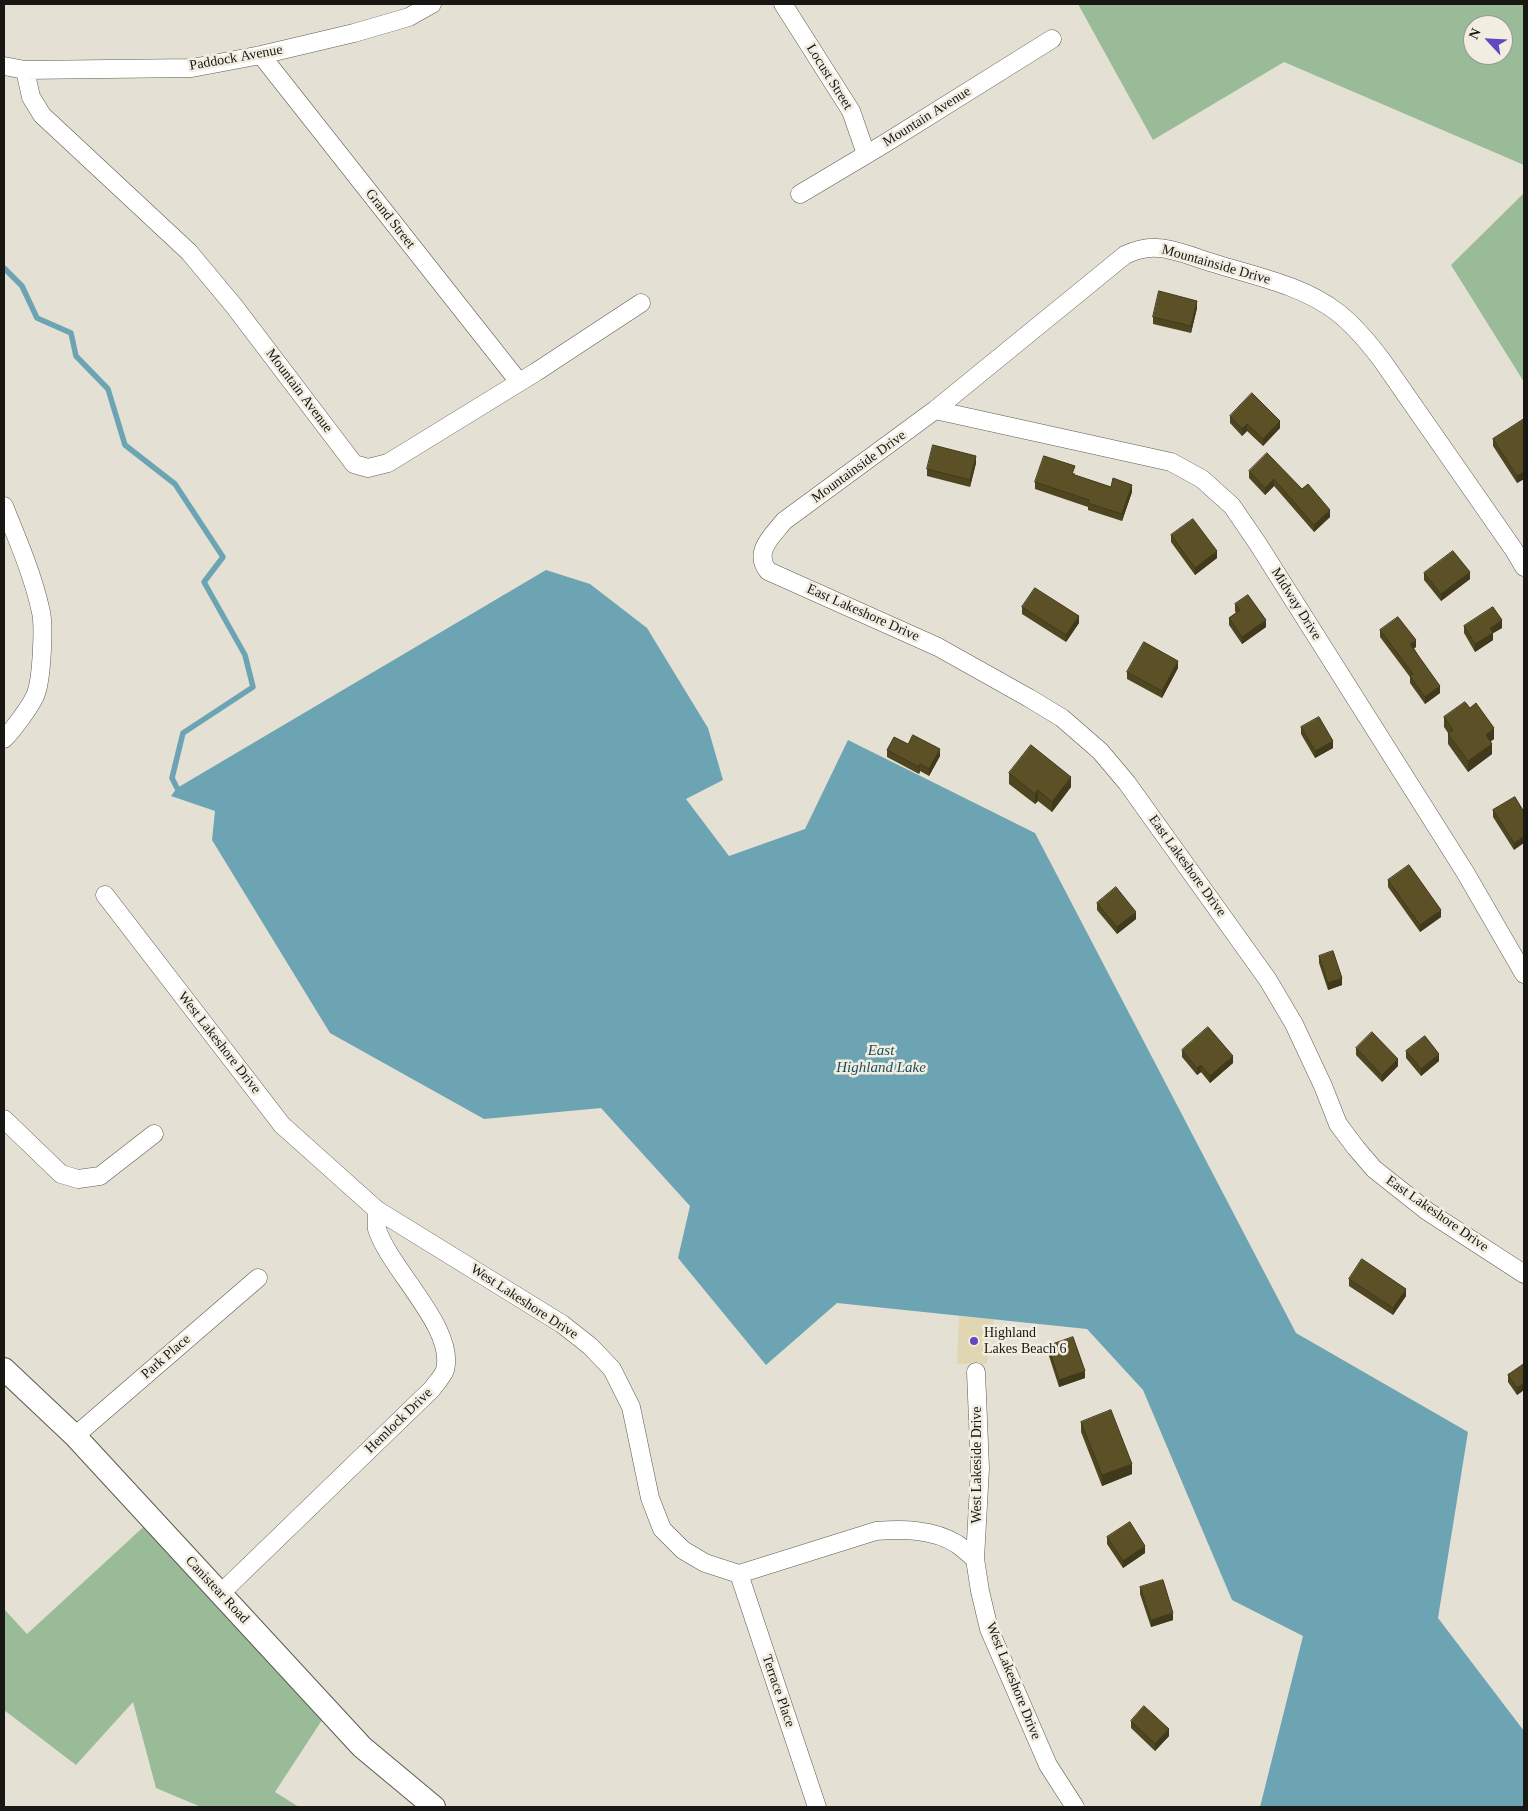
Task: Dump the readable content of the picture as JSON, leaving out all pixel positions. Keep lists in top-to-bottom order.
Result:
{
  "streets": {
    "street": [
      "Paddock Avenue",
      "Locust Street",
      "Mountain Avenue",
      "Grand Street",
      "Mountainside Drive",
      "Midway Drive",
      "East Lakeshore Drive",
      "West Lakeshore Drive",
      "Park Place",
      "Hemlock Drive",
      "West Lakeside Drive",
      "Canistear Road",
      "Terrace Place"
    ]
  },
  "crossings": [
    ["Paddock Avenue", "Mountain Avenue"],
    ["Paddock Avenue", "Grand Street"],
    ["Locust Street", "Mountain Avenue"],
    ["Mountain Avenue", "Grand Street"],
    ["Mountainside Drive", "Midway Drive"],
    ["Mountainside Drive", "East Lakeshore Drive"],
    ["West Lakeshore Drive", "Hemlock Drive"],
    ["West Lakeshore Drive", "West Lakeside Drive"],
    ["West Lakeshore Drive", "Terrace Place"],
    ["Park Place", "Canistear Road"],
    ["Hemlock Drive", "Canistear Road"]
  ],
  "water": ["East Highland Lake"],
  "places": ["Highland Lakes Beach 6"],
  "north": "top left"
}
